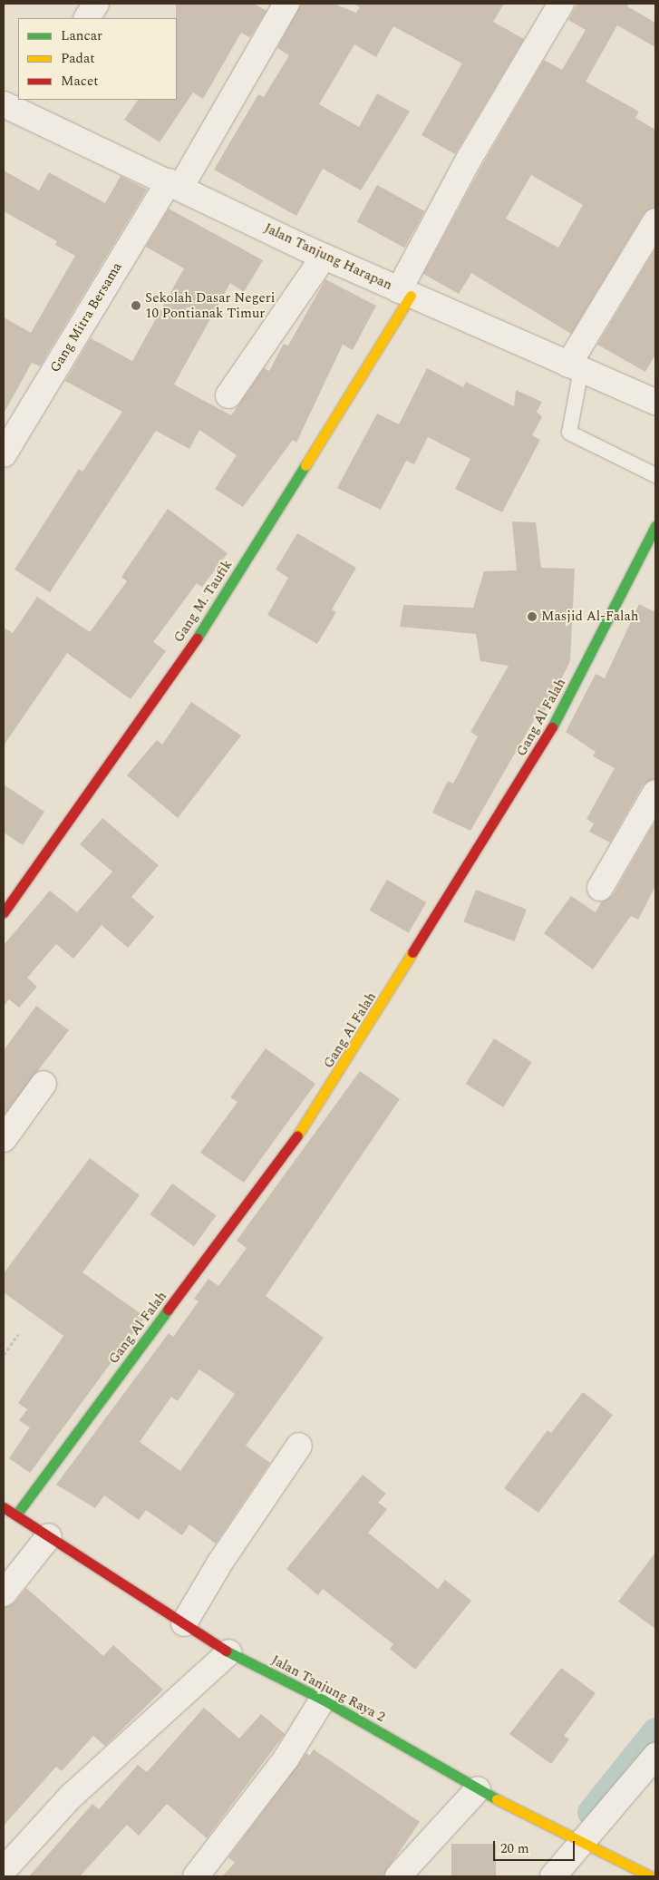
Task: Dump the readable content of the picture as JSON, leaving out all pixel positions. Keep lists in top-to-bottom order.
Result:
{
  "streets": {
    "street": [
      "Jalan Tanjung Harapan",
      "Gang Mitra Bersama",
      "Gang M. Taufik",
      "Gang Al Falah",
      "Jalan Tanjung Raya 2"
    ]
  },
  "crossings": [
    ["Jalan Tanjung Harapan", "Gang Mitra Bersama"],
    ["Jalan Tanjung Harapan", "Gang M. Taufik"],
    ["Gang Al Falah", "Jalan Tanjung Raya 2"]
  ],
  "places": ["Sekolah Dasar Negeri 10 Pontianak Timur", "Masjid Al-Falah"],
  "legend": ["Lancar", "Padat", "Macet"],
  "scale_bar": "20 m"
}
